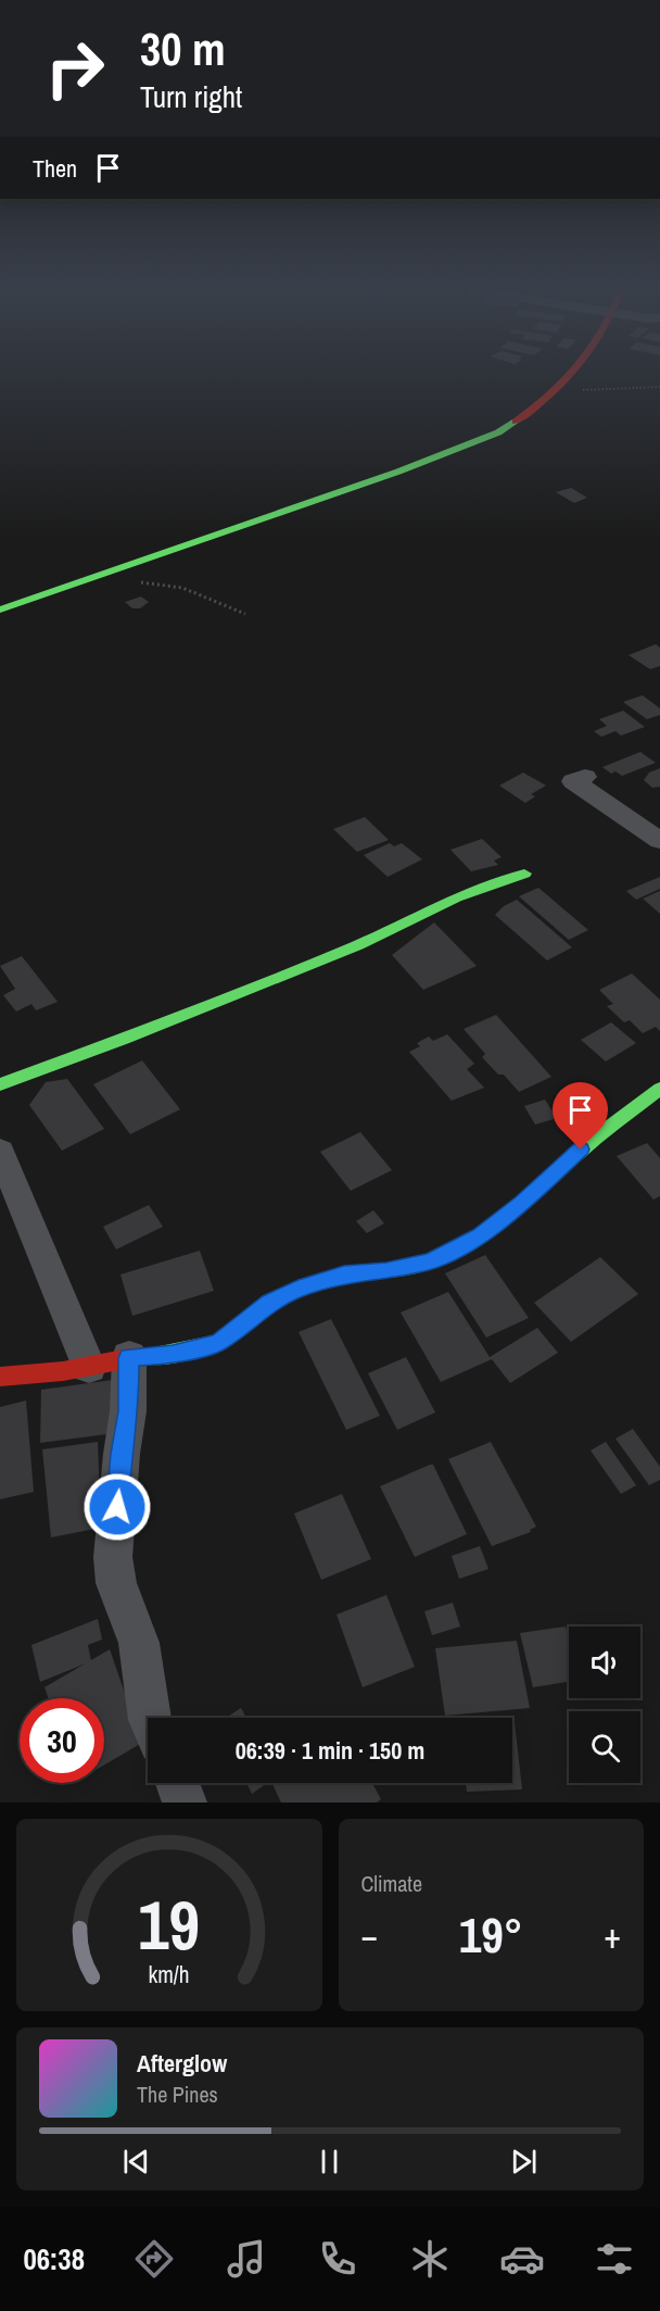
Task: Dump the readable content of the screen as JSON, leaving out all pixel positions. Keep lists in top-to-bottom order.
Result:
{
  "page": {
    "turn": ["30 m", "Turn right"],
    "then": "Then",
    "limit": "30",
    "trip": "06:39 · 1 min · 150 m",
    "tile": "Climate",
    "heat": ["−", "19°", "+"],
    "song": ["Afterglow", "The Pines"],
    "tabs": "06:38",
    "gauge": ["19", "km/h"]
  }
}
